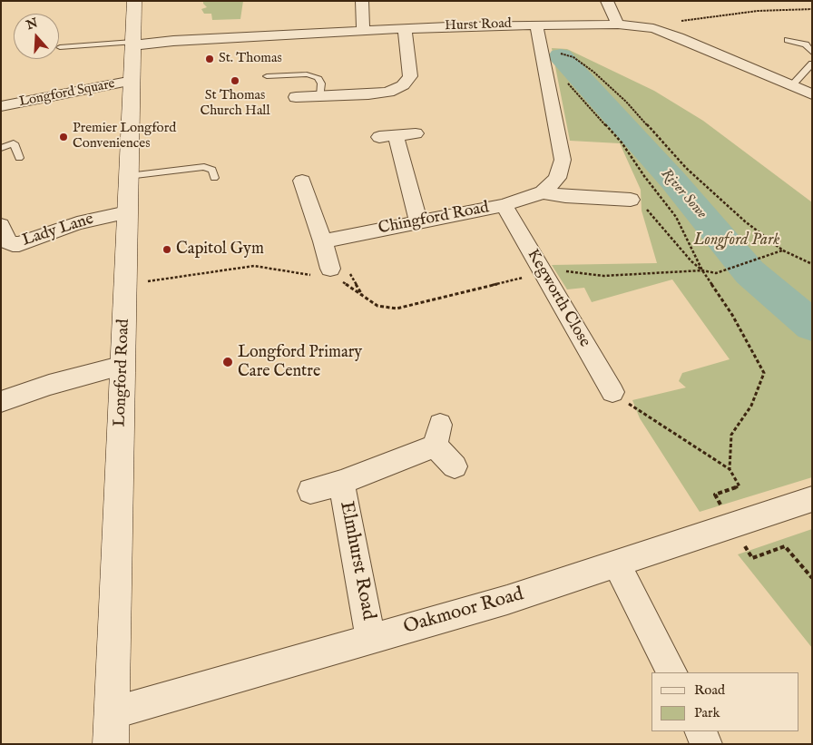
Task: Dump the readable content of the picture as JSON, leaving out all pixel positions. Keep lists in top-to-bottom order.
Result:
{
  "streets": {
    "main road": ["Longford Road"],
    "street": [
      "Hurst Road",
      "Longford Square",
      "Chingford Road",
      "Lady Lane",
      "Kegworth Close",
      "Elmhurst Road",
      "Oakmoor Road"
    ]
  },
  "crossings": [
    ["Hurst Road", "Chingford Road"],
    ["Hurst Road", "Longford Road"],
    ["Longford Square", "Longford Road"],
    ["Chingford Road", "Kegworth Close"],
    ["Lady Lane", "Longford Road"],
    ["Longford Road", "Oakmoor Road"],
    ["Elmhurst Road", "Oakmoor Road"]
  ],
  "water": ["River Sowe"],
  "parks": ["Longford Park"],
  "places": [
    "St. Thomas",
    "St Thomas Church Hall",
    "Premier Longford Conveniences",
    "Capitol Gym",
    "Longford Primary Care Centre"
  ],
  "legend": ["Road", "Park"],
  "north": "top"
}
